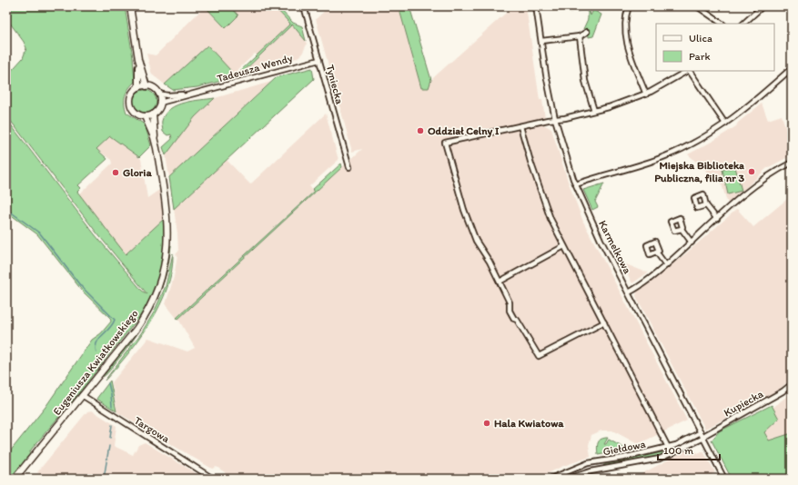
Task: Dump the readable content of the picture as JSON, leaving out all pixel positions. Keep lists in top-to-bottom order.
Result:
{
  "streets": {
    "main road": ["Eugeniusza Kwiatkowskiego"],
    "street": [
      "Tadeusza Wendy",
      "Tyniecka",
      "Karmelkowa",
      "Kupiecka",
      "Targowa",
      "Giełdowa"
    ]
  },
  "crossings": [
    ["Tadeusza Wendy", "Tyniecka"],
    ["Tadeusza Wendy", "Eugeniusza Kwiatkowskiego"],
    ["Karmelkowa", "Kupiecka"],
    ["Karmelkowa", "Giełdowa"],
    ["Eugeniusza Kwiatkowskiego", "Targowa"],
    ["Kupiecka", "Giełdowa"]
  ],
  "places": [
    "Oddział Celny I",
    "Miejska Biblioteka Publiczna, filia nr 3",
    "Gloria",
    "Hala Kwiatowa"
  ],
  "legend": ["Ulica", "Park"],
  "scale_bar": "100 m"
}
